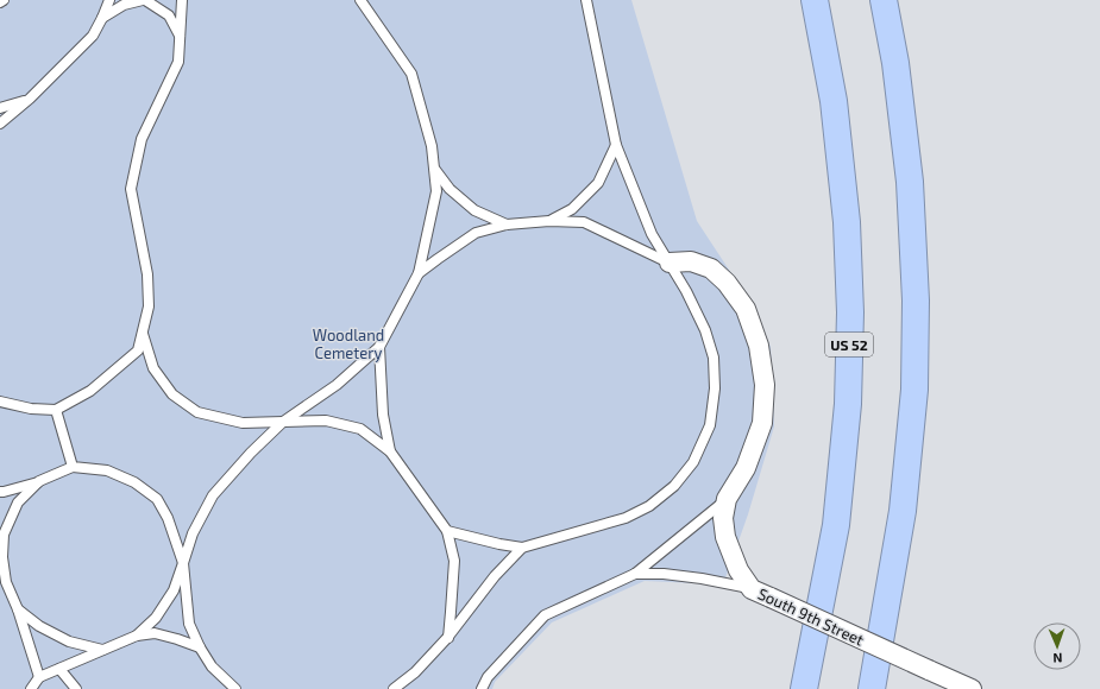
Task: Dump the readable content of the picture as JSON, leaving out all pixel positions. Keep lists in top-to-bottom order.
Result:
{
  "streets": {
    "highway": ["US 52"],
    "street": ["South 9th Street"]
  },
  "parks": ["Woodland Cemetery"],
  "north": "bottom"
}
